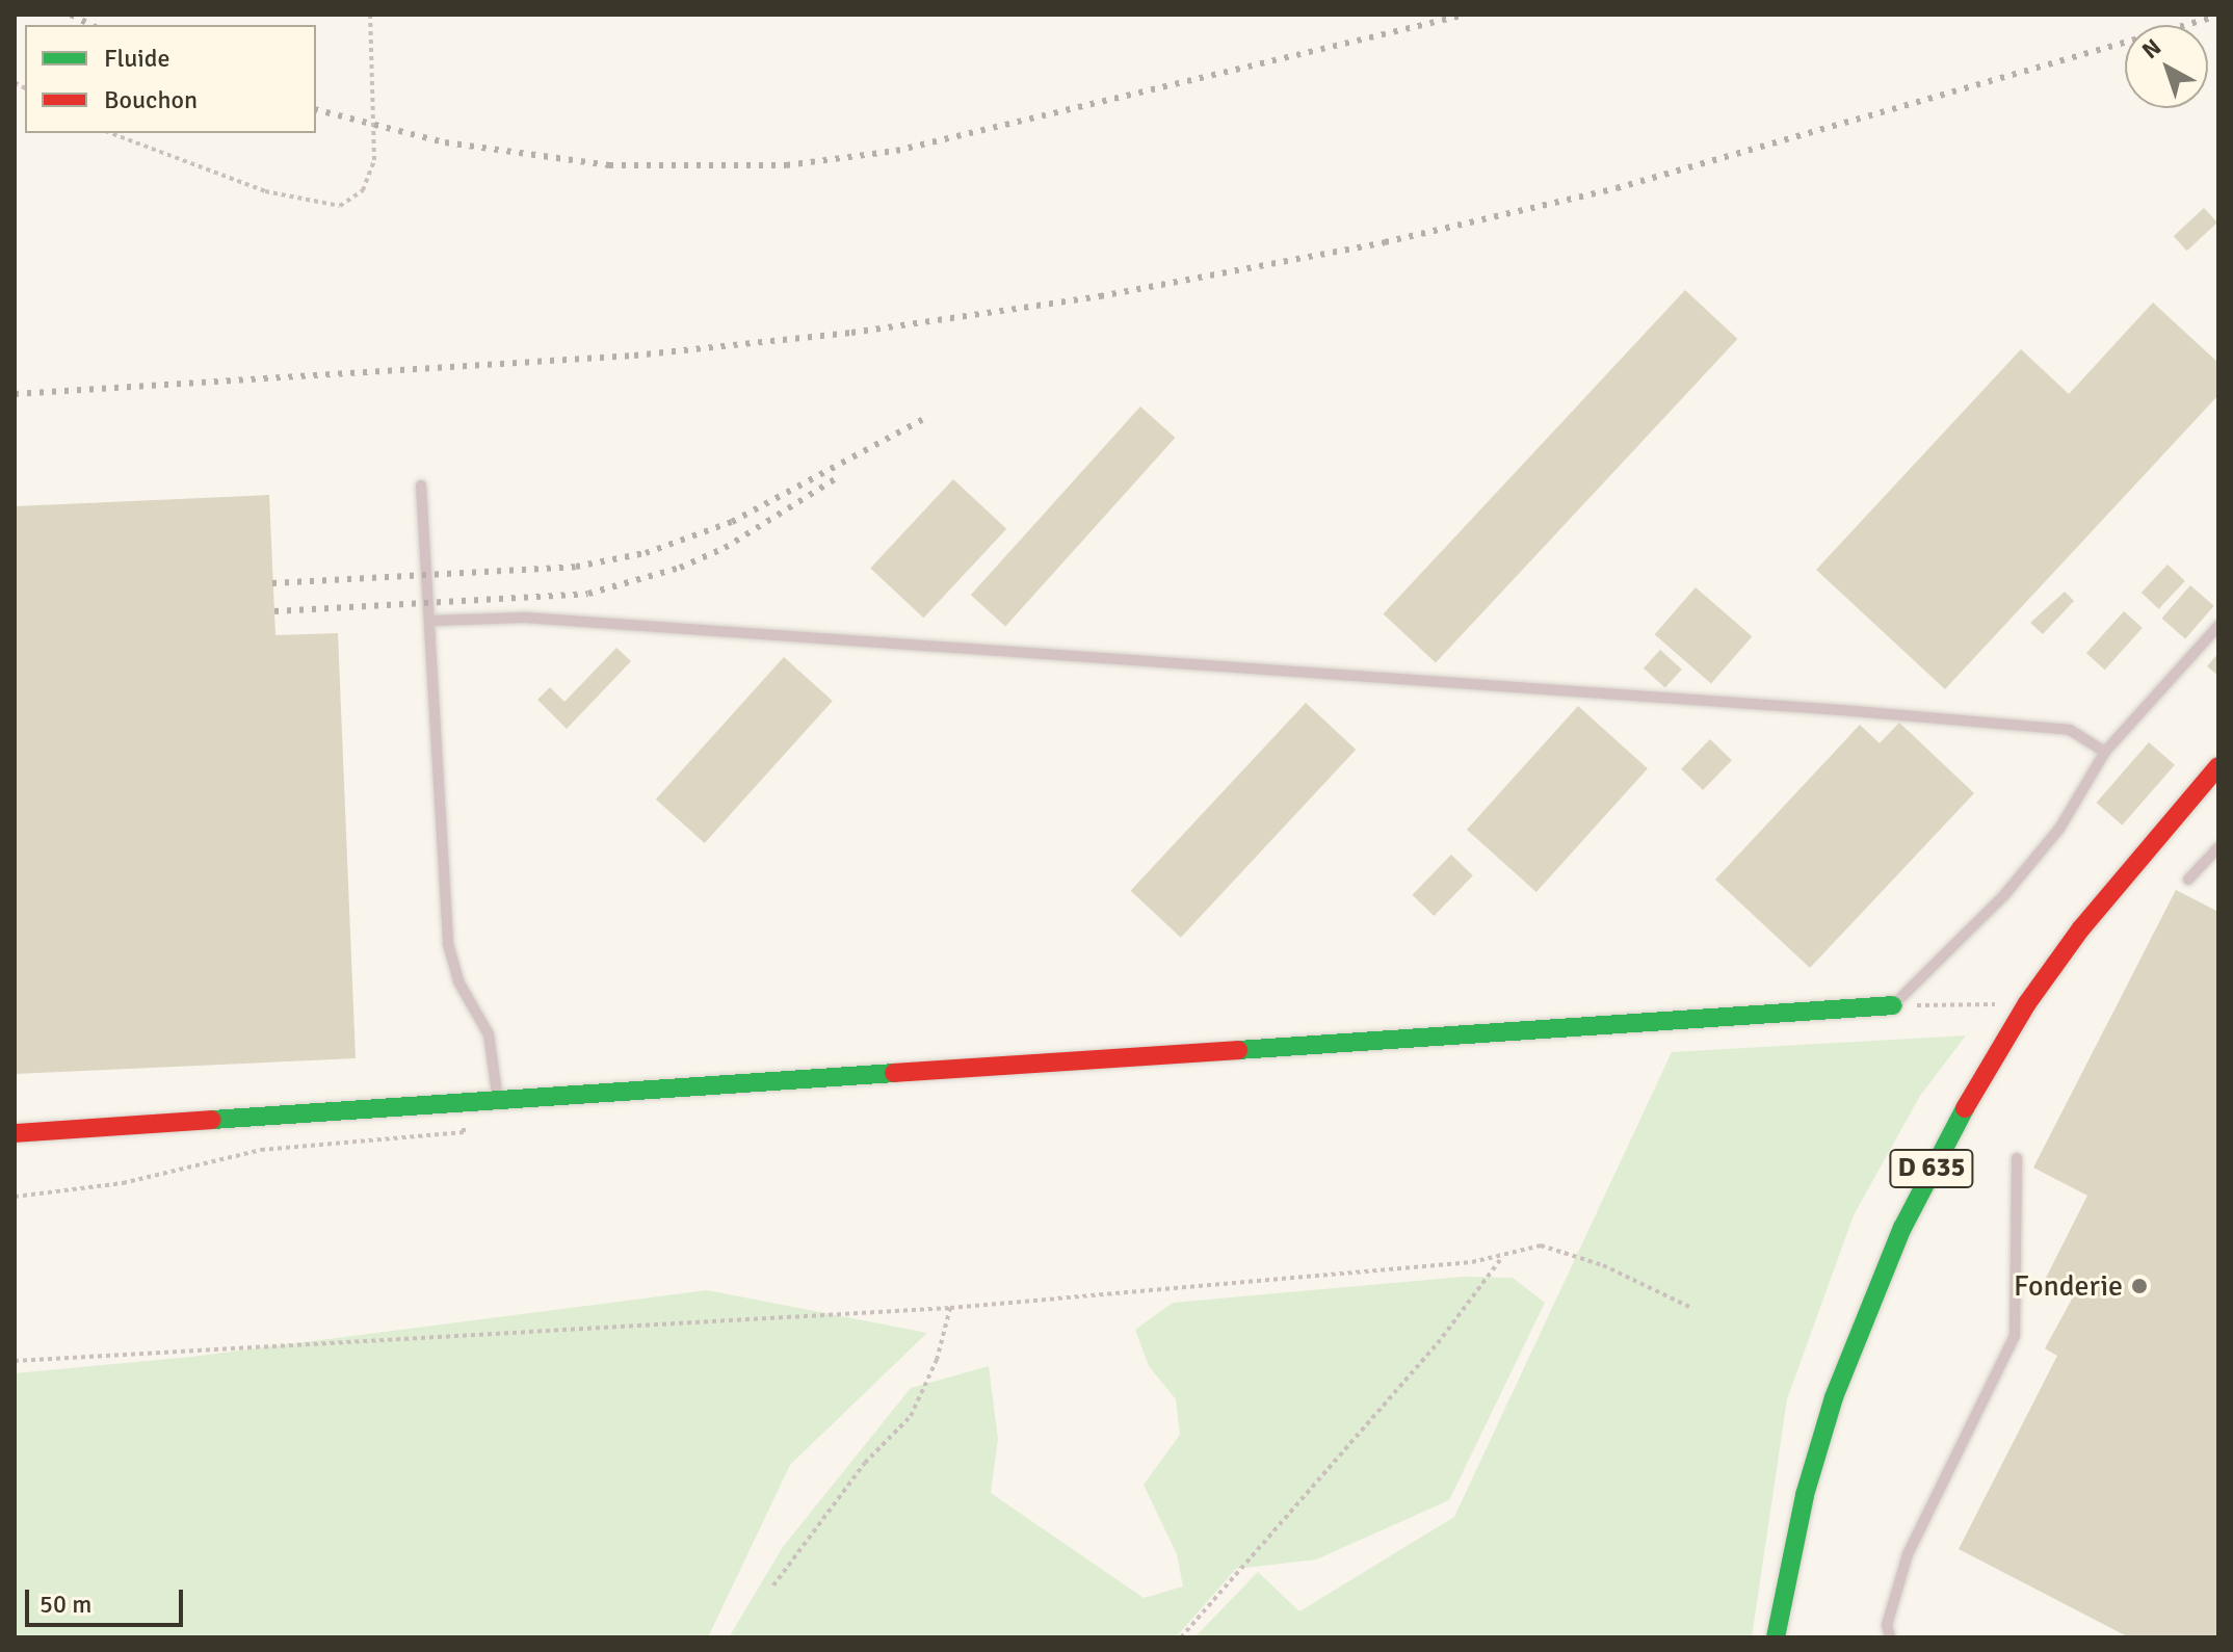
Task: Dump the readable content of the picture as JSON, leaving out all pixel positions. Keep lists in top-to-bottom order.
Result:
{
  "streets": {
    "street": ["D 635"]
  },
  "places": ["Fonderie"],
  "legend": ["Fluide", "Bouchon"],
  "scale_bar": "50 m",
  "north": "top left"
}
